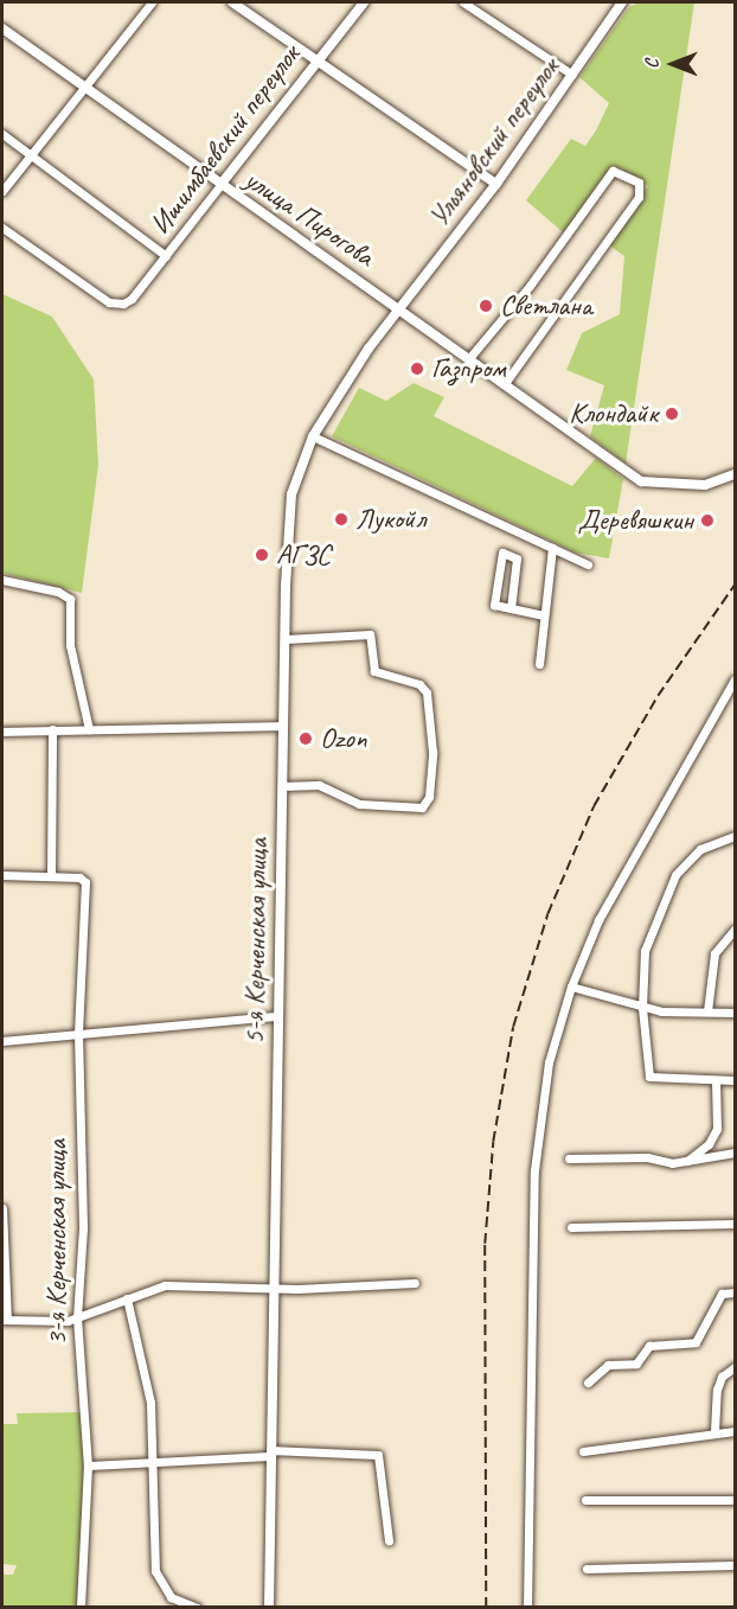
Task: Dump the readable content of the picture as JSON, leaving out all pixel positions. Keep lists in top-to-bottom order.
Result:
{
  "streets": {
    "main road": [
      "Ишимбаевский переулок",
      "Ульяновский переулок",
      "улица Пирогова",
      "5-я Керченская улица"
    ],
    "street": ["3-я Керченская улица"]
  },
  "crossings": [
    ["Ишимбаевский переулок", "улица Пирогова"],
    ["Ульяновский переулок", "улица Пирогова"],
    ["Ульяновский переулок", "5-я Керченская улица"],
    ["улица Пирогова", "5-я Керченская улица"]
  ],
  "places": [
    "Светлана",
    "Газпром",
    "Клондайк",
    "Лукойл",
    "Деревяшкин",
    "АГЗС",
    "Ozon"
  ],
  "north": "left"
}
